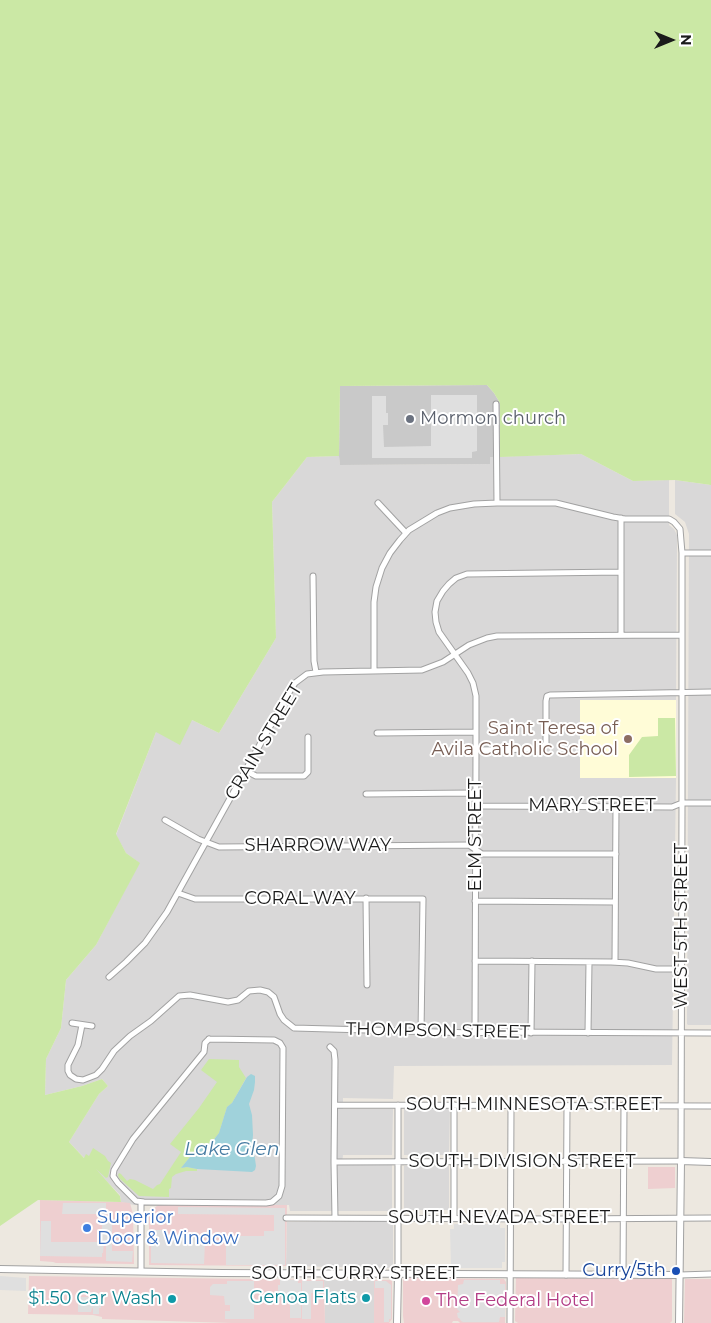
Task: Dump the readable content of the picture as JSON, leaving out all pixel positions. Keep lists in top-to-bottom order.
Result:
{
  "streets": {
    "street": [
      "CRAIN STREET",
      "MARY STREET",
      "ELM STREET",
      "SHARROW WAY",
      "CORAL WAY",
      "WEST 5TH STREET",
      "THOMPSON STREET",
      "SOUTH MINNESOTA STREET",
      "SOUTH DIVISION STREET",
      "SOUTH NEVADA STREET",
      "SOUTH CURRY STREET"
    ]
  },
  "crossings": [
    ["CRAIN STREET", "ELM STREET"],
    ["CRAIN STREET", "SHARROW WAY"],
    ["CRAIN STREET", "CORAL WAY"],
    ["CRAIN STREET", "WEST 5TH STREET"],
    ["MARY STREET", "ELM STREET"],
    ["MARY STREET", "WEST 5TH STREET"],
    ["ELM STREET", "SHARROW WAY"],
    ["ELM STREET", "THOMPSON STREET"],
    ["CORAL WAY", "THOMPSON STREET"],
    ["WEST 5TH STREET", "THOMPSON STREET"],
    ["WEST 5TH STREET", "SOUTH MINNESOTA STREET"],
    ["WEST 5TH STREET", "SOUTH DIVISION STREET"],
    ["WEST 5TH STREET", "SOUTH NEVADA STREET"],
    ["WEST 5TH STREET", "SOUTH CURRY STREET"]
  ],
  "water": ["Lake Glen"],
  "places": [
    "Mormon church",
    "Saint Teresa of Avila Catholic School",
    "Superior Door & Window",
    "Curry/5th",
    "Genoa Flats",
    "$1.50 Car Wash",
    "The Federal Hotel"
  ],
  "north": "right"
}
